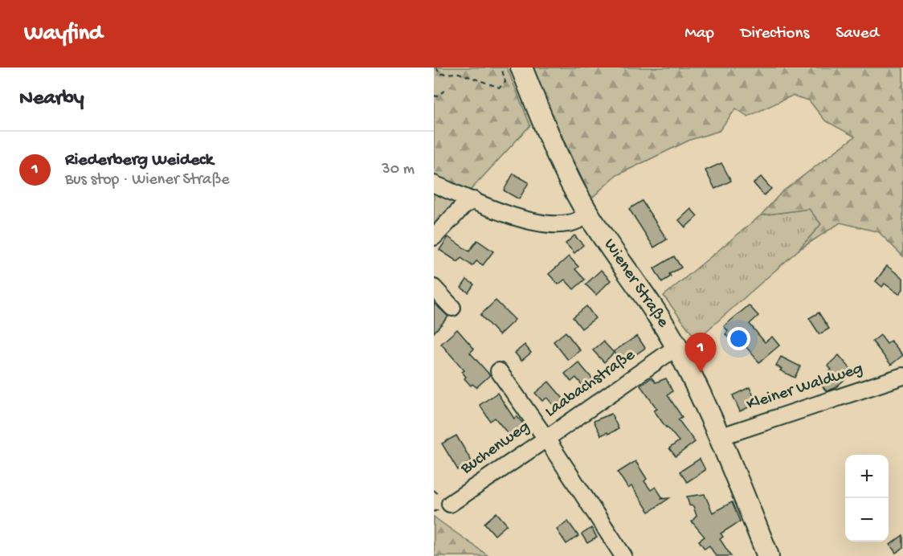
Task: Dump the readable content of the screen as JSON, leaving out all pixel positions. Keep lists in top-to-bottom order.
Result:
{
  "streets": {
    "main road": ["Wiener Straße"],
    "street": ["Laabachstraße", "Kleiner Waldweg", "Buchenweg"]
  },
  "crossings": [
    ["Wiener Straße", "Laabachstraße"],
    ["Wiener Straße", "Kleiner Waldweg"],
    ["Laabachstraße", "Buchenweg"]
  ],
  "page": {
    "header": "Wayfind",
    "nav": ["Map", "Directions", "Saved"],
    "heading": "Nearby",
    "list": [
      {
        "mark": "1",
        "name": "Riederberg Weideck",
        "note": "Bus stop · Wiener Straße",
        "value": "30 m"
      }
    ],
    "pins": "1",
    "map_buttons": ["+", "−"]
  }
}
